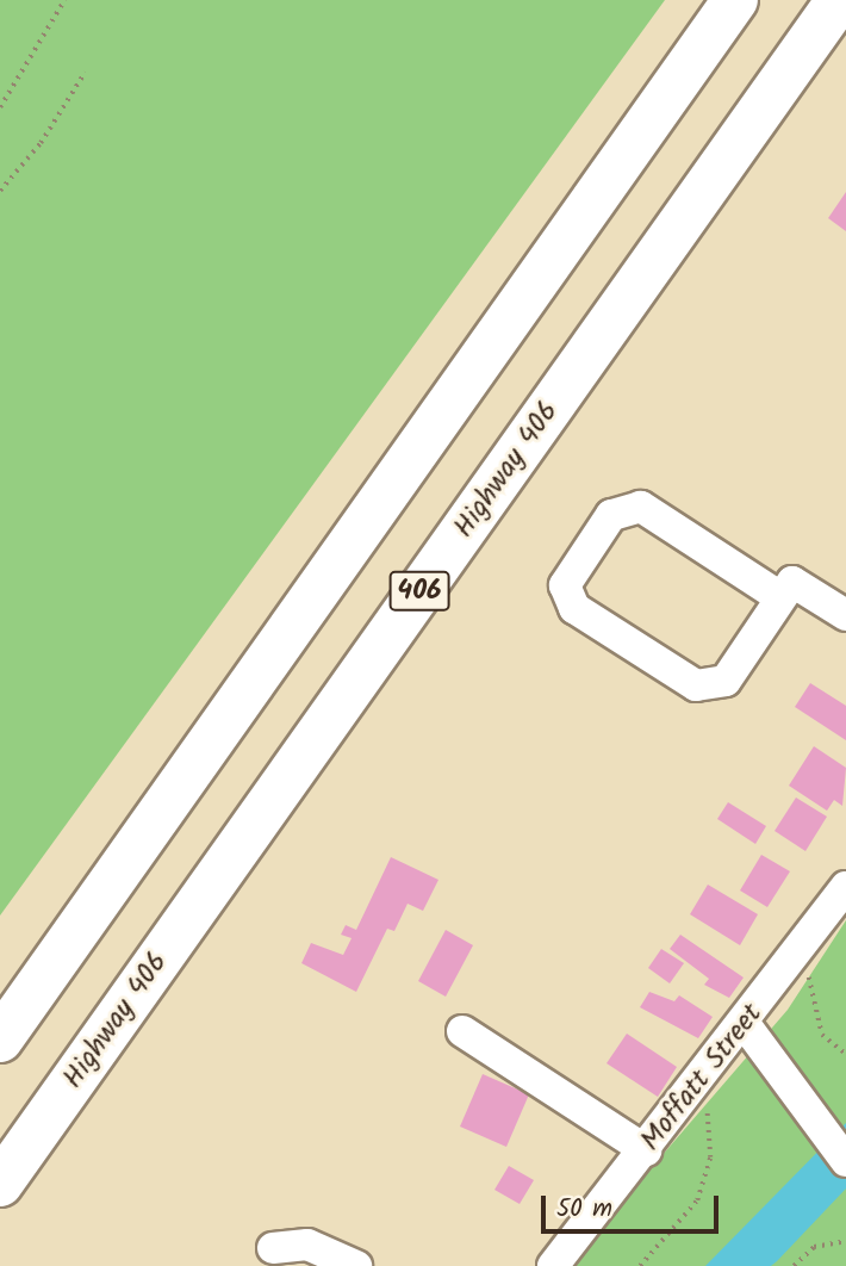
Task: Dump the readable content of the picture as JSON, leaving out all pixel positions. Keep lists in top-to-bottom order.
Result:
{
  "streets": {
    "highway": ["Highway 406", "406"],
    "street": ["Moffatt Street"]
  },
  "scale_bar": "50 m"
}
